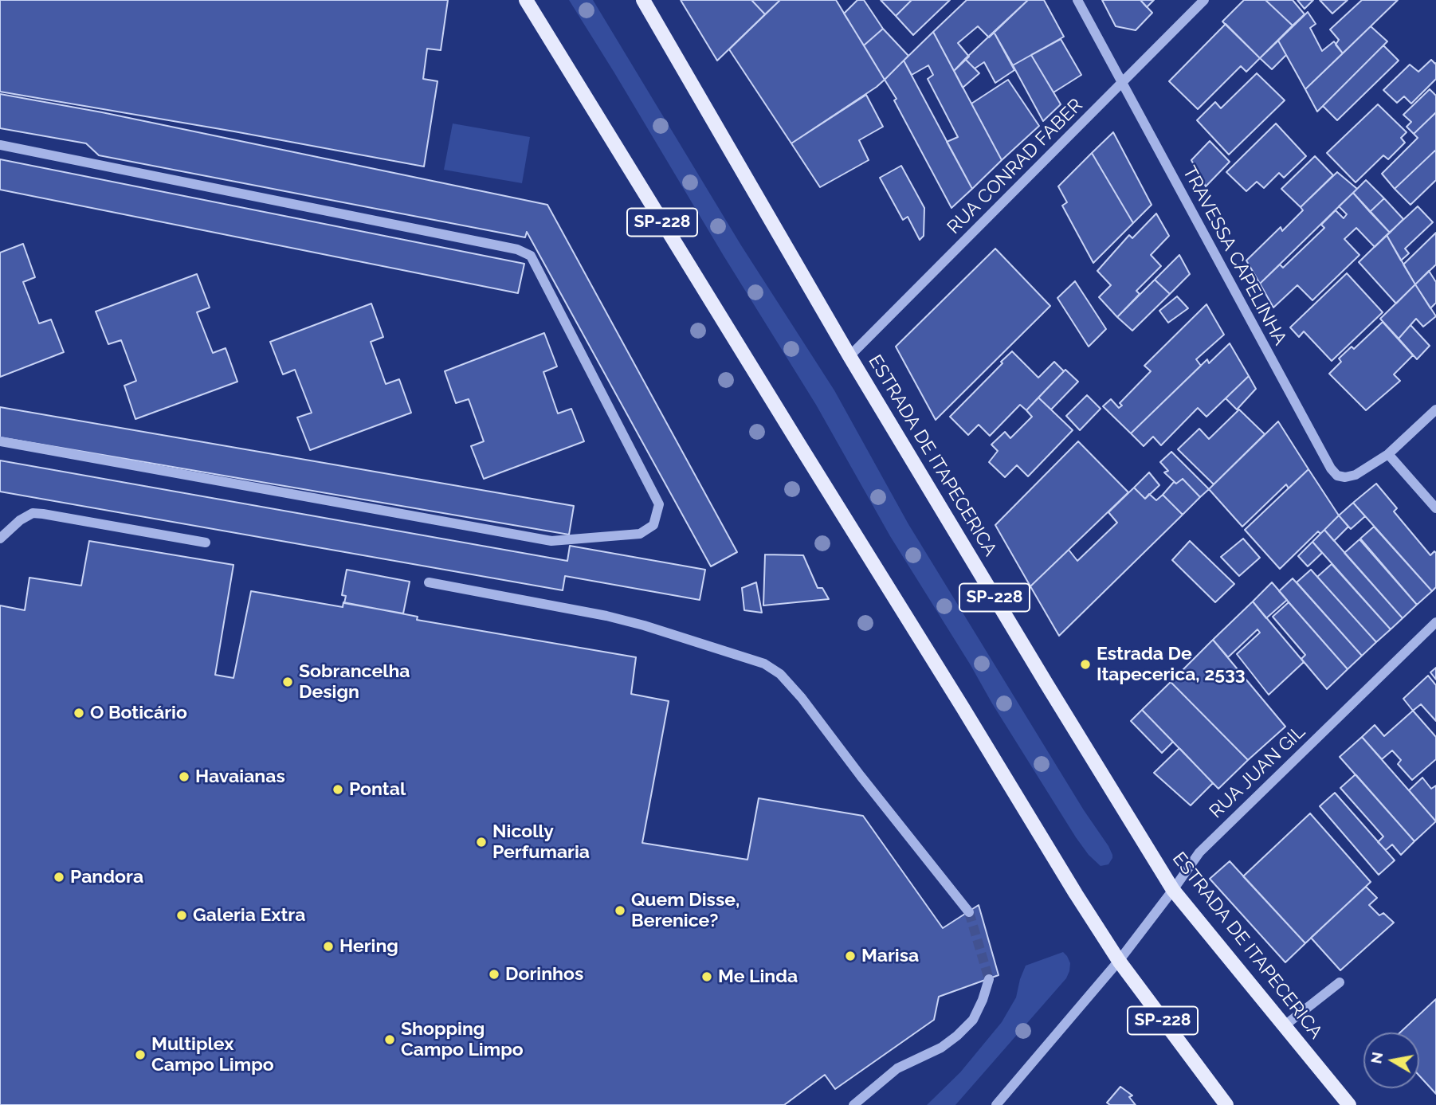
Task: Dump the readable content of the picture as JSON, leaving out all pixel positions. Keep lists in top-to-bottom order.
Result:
{
  "streets": {
    "main road": ["SP-228", "ESTRADA DE ITAPECERICA"],
    "street": ["RUA CONRAD FABER", "TRAVESSA CAPELINHA", "RUA JUAN GIL"]
  },
  "crossings": [
    ["RUA CONRAD FABER", "TRAVESSA CAPELINHA"],
    ["RUA CONRAD FABER", "ESTRADA DE ITAPECERICA"],
    ["SP-228", "RUA JUAN GIL"],
    ["ESTRADA DE ITAPECERICA", "RUA JUAN GIL"]
  ],
  "places": [
    "Estrada De Itapecerica, 2533",
    "Sobrancelha Design",
    "O Boticário",
    "Havaianas",
    "Pontal",
    "Nicolly Perfumaria",
    "Pandora",
    "Quem Disse, Berenice?",
    "Galeria Extra",
    "Hering",
    "Marisa",
    "Dorinhos",
    "Me Linda",
    "Shopping Campo Limpo",
    "Multiplex Campo Limpo"
  ],
  "north": "left"
}
